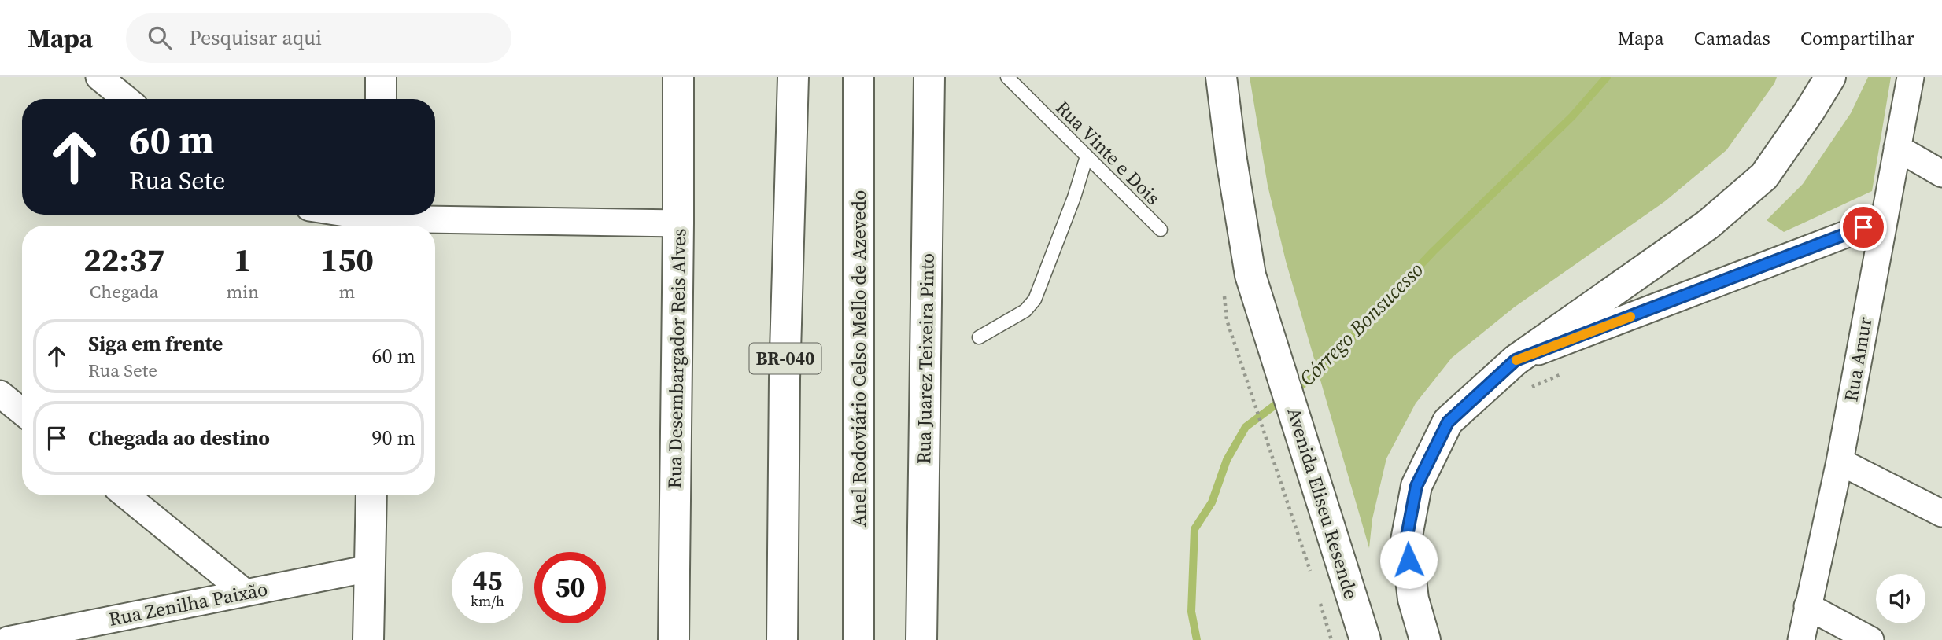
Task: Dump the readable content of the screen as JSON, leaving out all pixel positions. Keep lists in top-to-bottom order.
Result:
{
  "streets": {
    "main road": [
      "Rua Desembargador Reis Alves",
      "BR-040",
      "Anel Rodoviário Celso Mello de Azevedo",
      "Rua Juarez Teixeira Pinto",
      "Avenida Eliseu Resende"
    ],
    "street": ["Rua Amur", "Rua Zenilha Paixão"],
    "lane": ["Rua Vinte e Dois"]
  },
  "water": ["Córrego Bonsucesso"],
  "page": {
    "header": "Mapa",
    "search": "Pesquisar aqui",
    "nav": ["Mapa", "Camadas", "Compartilhar"],
    "turn": ["60 m", "Rua Sete"],
    "eta": [
      "22:37",
      "Chegada",
      "1",
      "min",
      "150",
      "m"
    ],
    "list": [
      {
        "name": "Siga em frente",
        "note": "Rua Sete",
        "value": "60 m"
      },
      {
        "name": "Chegada ao destino",
        "value": "90 m"
      }
    ],
    "speed": "45 km/h",
    "limit": "50"
  }
}
